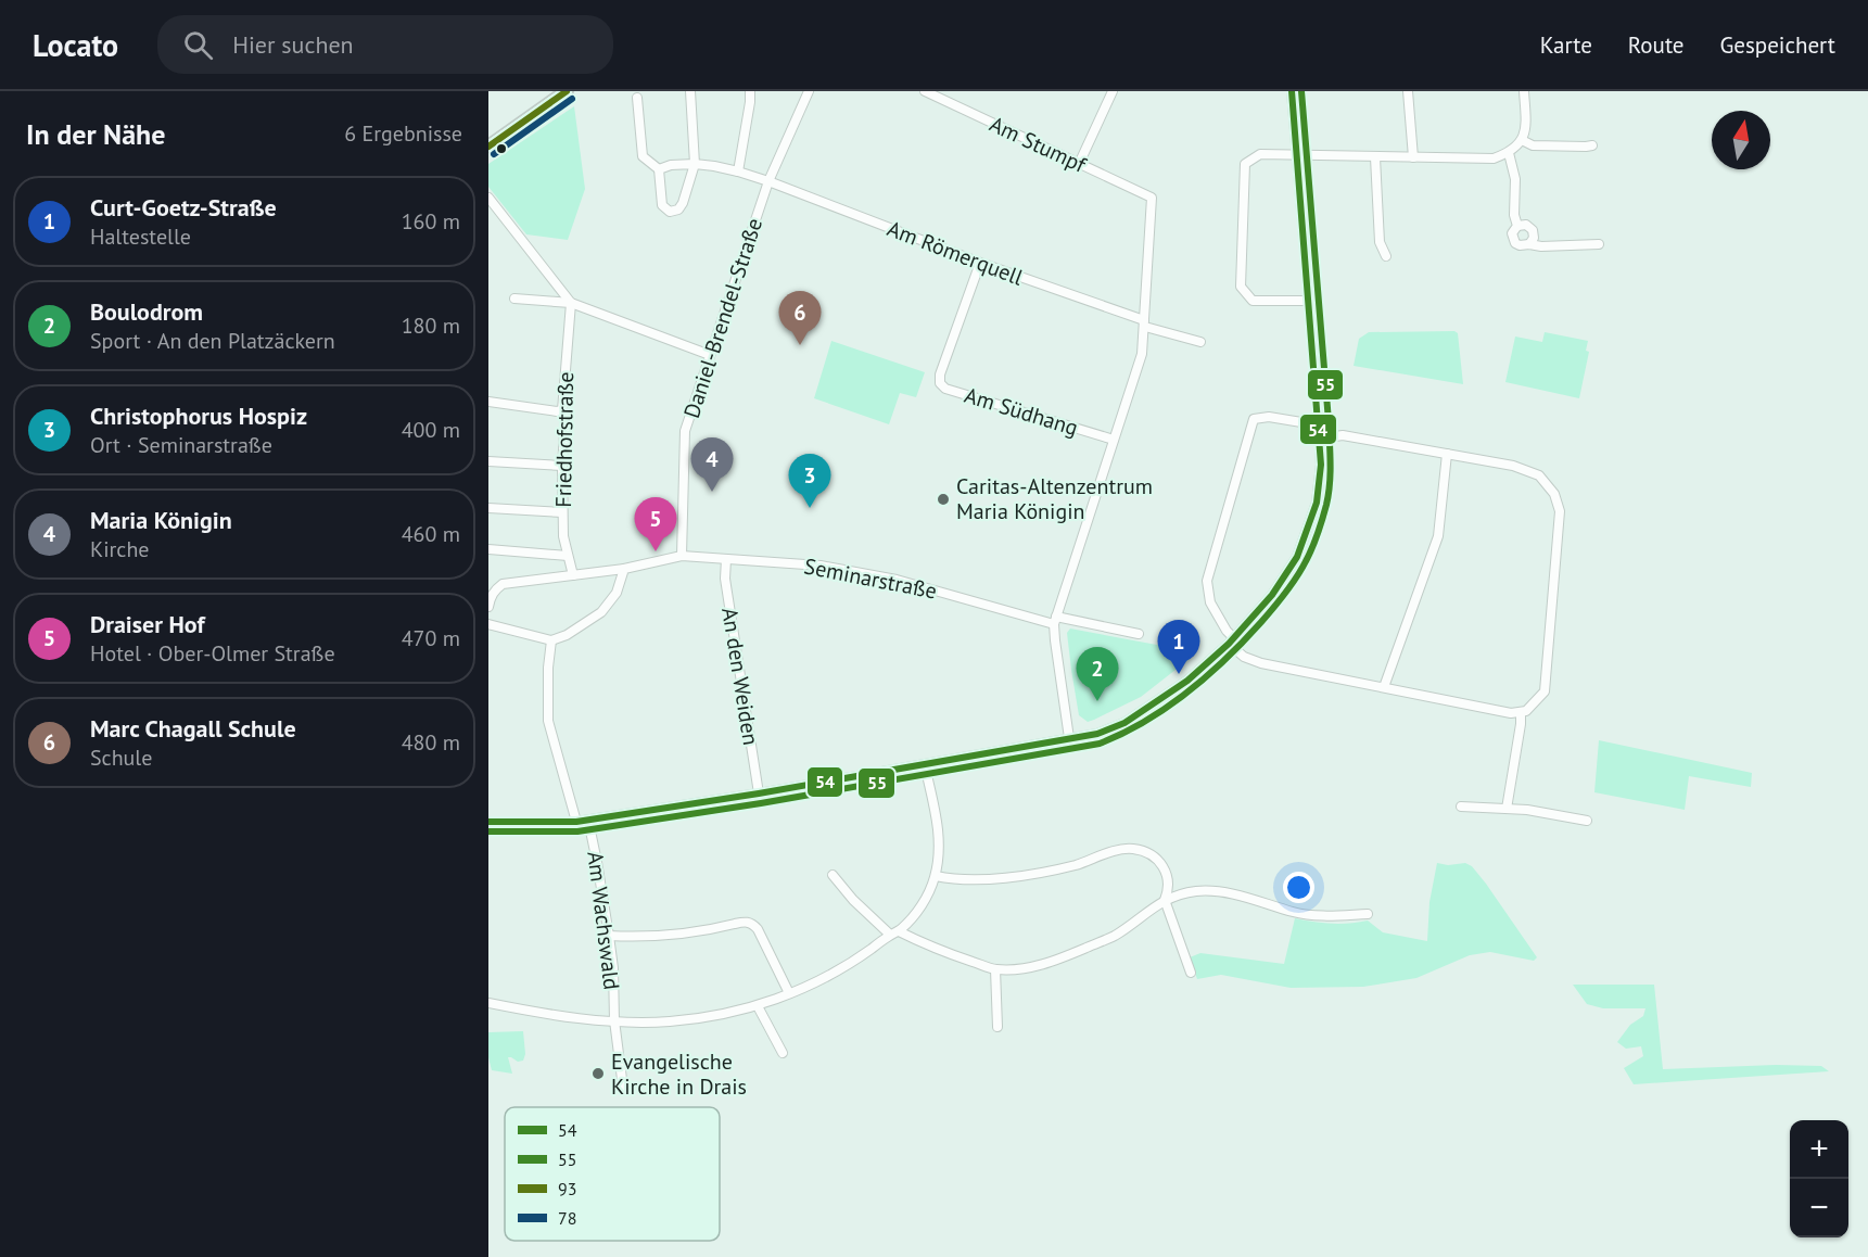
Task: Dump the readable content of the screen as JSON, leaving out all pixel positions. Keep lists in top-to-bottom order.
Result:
{
  "streets": {
    "street": [
      "Am Stumpf",
      "Am Römerquell",
      "Daniel-Brendel-Straße",
      "Am Südhang",
      "Friedhofstraße",
      "Seminarstraße",
      "An den Weiden",
      "Am Wachswald"
    ]
  },
  "crossings": [
    ["Am Stumpf", "Am Römerquell"],
    ["Am Römerquell", "Daniel-Brendel-Straße"],
    ["Am Römerquell", "Am Südhang"],
    ["Daniel-Brendel-Straße", "Seminarstraße"],
    ["Friedhofstraße", "Seminarstraße"],
    ["Seminarstraße", "An den Weiden"]
  ],
  "places": ["Caritas-Altenzentrum Maria Königin", "Evangelische Kirche in Drais"],
  "lines": [
    "transit line 54",
    "transit line 55",
    "transit line 93",
    "transit line 78"
  ],
  "legend": [
    "54",
    "55",
    "93",
    "78"
  ],
  "north": "top",
  "page": {
    "header": "Locato",
    "search": "Hier suchen",
    "nav": ["Karte", "Route", "Gespeichert"],
    "heading": ["In der Nähe", "6 Ergebnisse"],
    "list": [
      {
        "mark": "1",
        "name": "Curt-Goetz-Straße",
        "note": "Haltestelle",
        "value": "160 m"
      },
      {
        "mark": "2",
        "name": "Boulodrom",
        "note": "Sport · An den Platzäckern",
        "value": "180 m"
      },
      {
        "mark": "3",
        "name": "Christophorus Hospiz",
        "note": "Ort · Seminarstraße",
        "value": "400 m"
      },
      {
        "mark": "4",
        "name": "Maria Königin",
        "note": "Kirche",
        "value": "460 m"
      },
      {
        "mark": "5",
        "name": "Draiser Hof",
        "note": "Hotel · Ober-Olmer Straße",
        "value": "470 m"
      },
      {
        "mark": "6",
        "name": "Marc Chagall Schule",
        "note": "Schule",
        "value": "480 m"
      }
    ],
    "pins": [
      "6",
      "4",
      "3",
      "5",
      "1",
      "2"
    ],
    "map_buttons": ["+", "−"]
  }
}
